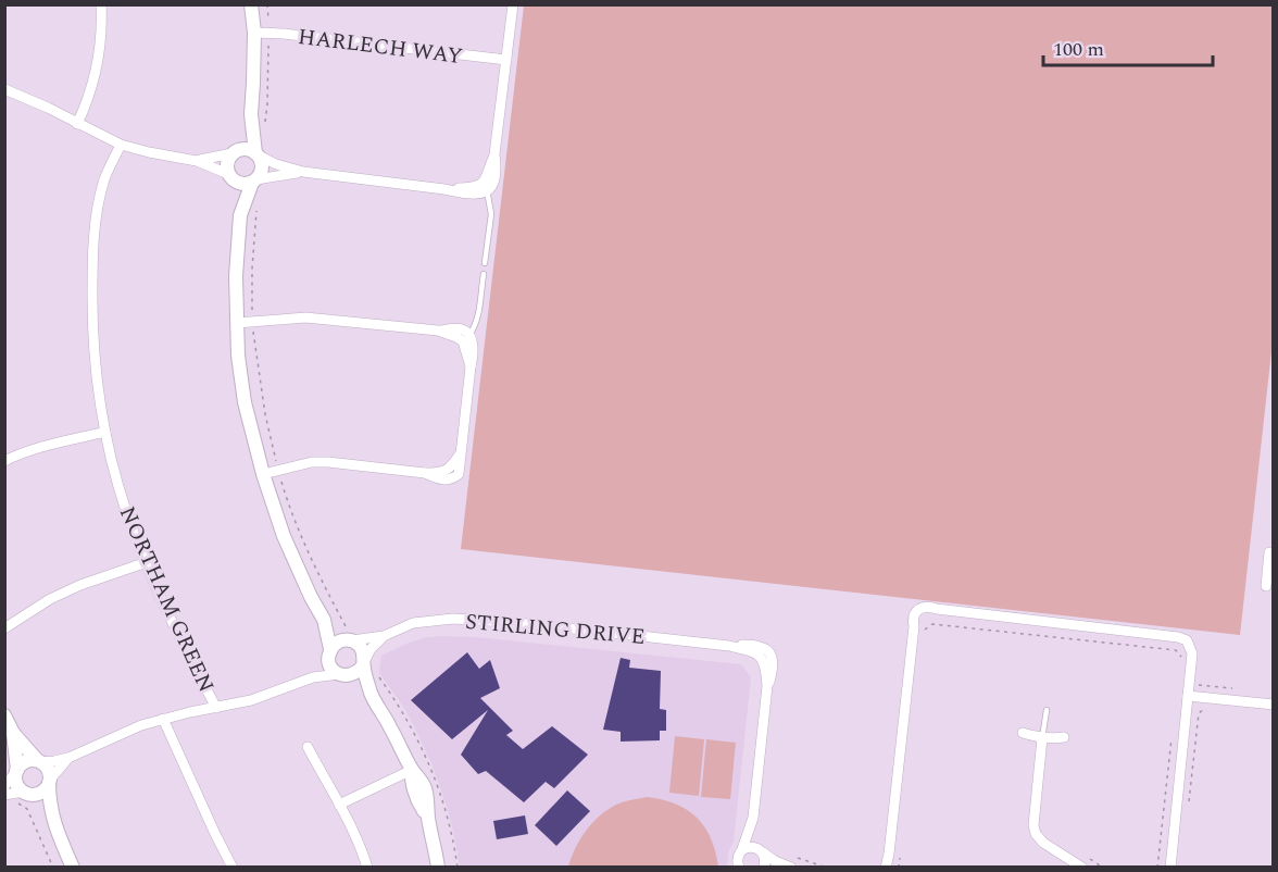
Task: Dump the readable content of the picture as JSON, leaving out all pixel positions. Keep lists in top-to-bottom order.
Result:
{
  "streets": {
    "street": ["HARLECH WAY", "NORTHAM GREEN", "STIRLING DRIVE"]
  },
  "scale_bar": "100 m"
}
